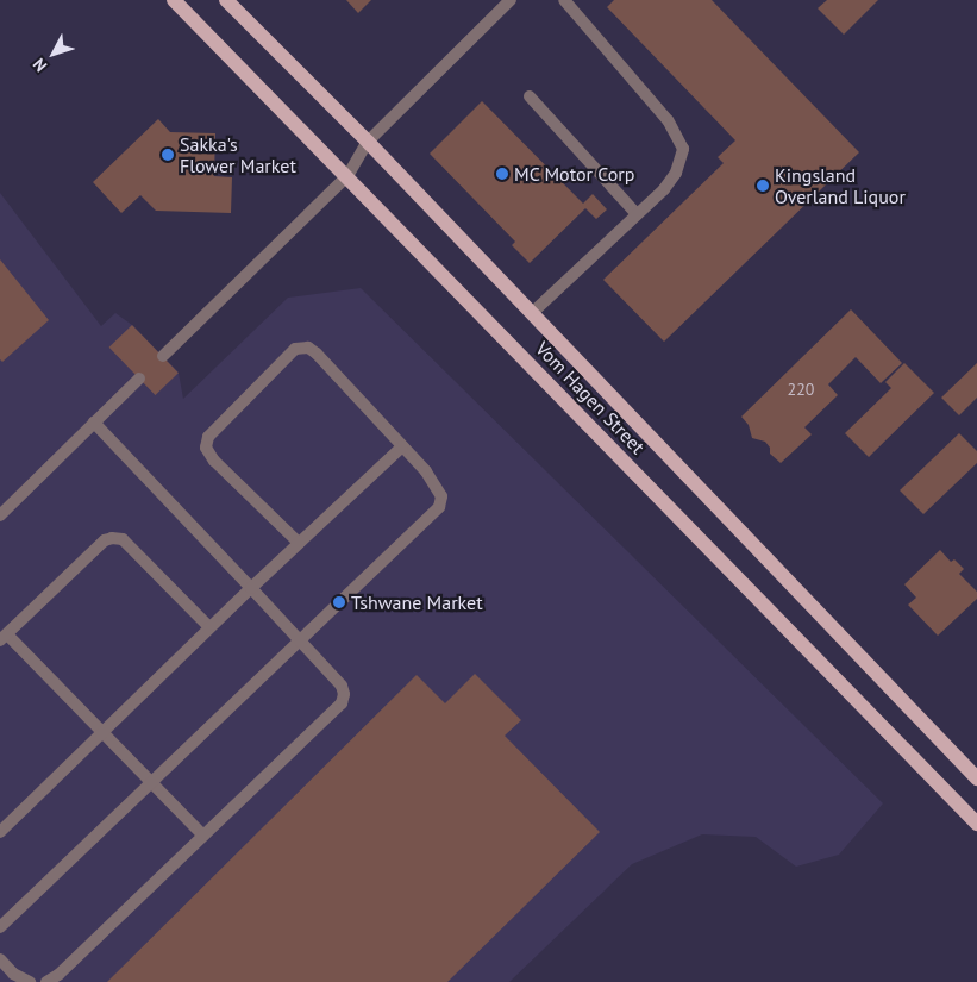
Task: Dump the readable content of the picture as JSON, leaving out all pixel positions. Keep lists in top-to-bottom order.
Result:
{
  "streets": {
    "main road": ["Vom Hagen Street"]
  },
  "places": [
    "Sakka's Flower Market",
    "MC Motor Corp",
    "Kingsland Overland Liquor",
    "Tshwane Market"
  ],
  "house_numbers": ["220"],
  "north": "bottom left"
}
